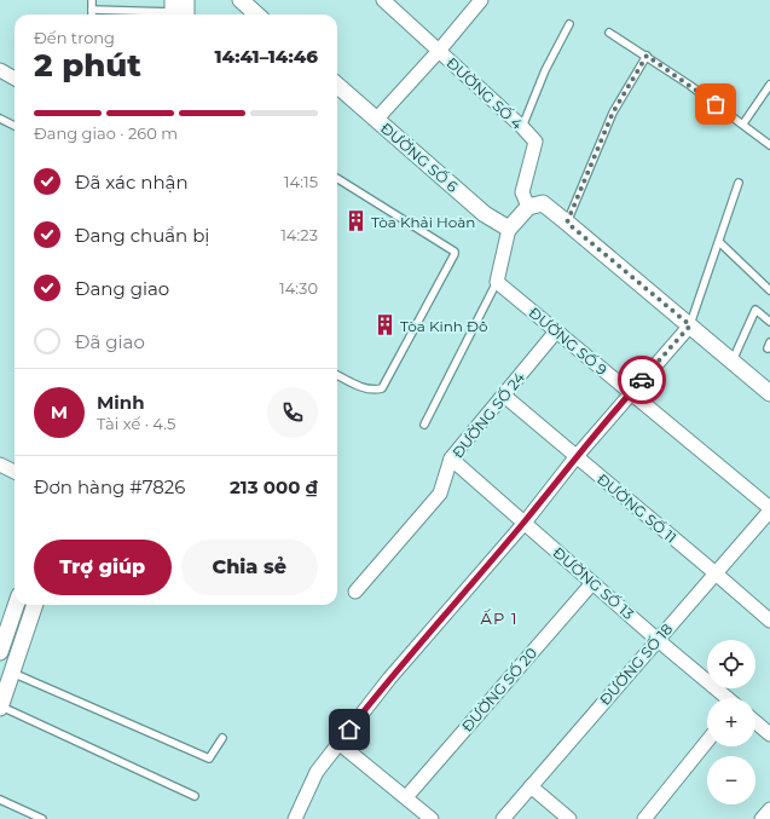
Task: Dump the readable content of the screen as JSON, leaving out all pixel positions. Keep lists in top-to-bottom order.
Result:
{
  "streets": {
    "street": [
      "ĐƯỜNG SỐ 4",
      "ĐƯỜNG SỐ 6",
      "ĐƯỜNG SỐ 9",
      "ĐƯỜNG SỐ 24",
      "ĐƯỜNG SỐ 11",
      "ĐƯỜNG SỐ 13",
      "ĐƯỜNG SỐ 18",
      "ĐƯỜNG SỐ 20"
    ]
  },
  "crossings": [
    ["ĐƯỜNG SỐ 9", "ĐƯỜNG SỐ 24"],
    ["ĐƯỜNG SỐ 9", "ĐƯỜNG SỐ 18"],
    ["ĐƯỜNG SỐ 24", "ĐƯỜNG SỐ 11"],
    ["ĐƯỜNG SỐ 24", "ĐƯỜNG SỐ 13"],
    ["ĐƯỜNG SỐ 11", "ĐƯỜNG SỐ 18"],
    ["ĐƯỜNG SỐ 13", "ĐƯỜNG SỐ 18"],
    ["ĐƯỜNG SỐ 13", "ĐƯỜNG SỐ 20"]
  ],
  "districts": ["ẤP 1"],
  "places": {
    "building": ["Tòa Khải Hoàn", "Tòa Kinh Đô"]
  },
  "page": {
    "heading": ["2 phút", "Đến trong", "14:41–14:46"],
    "panel": [
      "Minh",
      "Tài xế · 4.5",
      "Đơn hàng #7826",
      "213 000 ₫"
    ],
    "bar": "Đang giao · 260 m",
    "list": [
      ["Đã xác nhận", "14:15"],
      ["Đang chuẩn bị", "14:23"],
      ["Đang giao", "14:30"],
      "Đã giao"
    ],
    "round": "M",
    "buttons": ["Trợ giúp", "Chia sẻ"],
    "map_buttons": ["+", "−"]
  }
}
